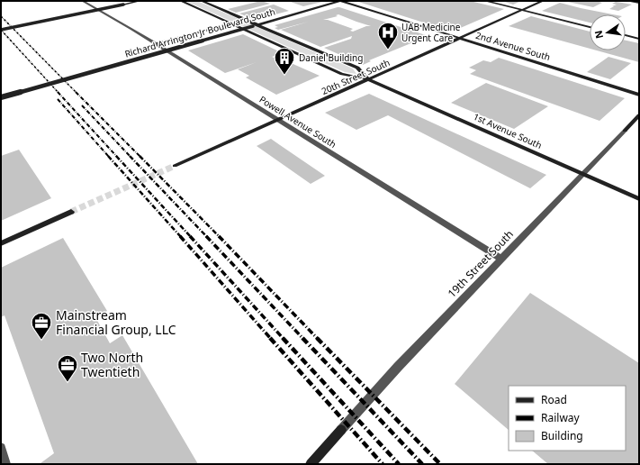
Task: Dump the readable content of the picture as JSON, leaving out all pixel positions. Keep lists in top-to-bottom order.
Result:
{
  "streets": {
    "street": [
      "Richard Arrington Jr Boulevard South",
      "2nd Avenue South",
      "20th Street South",
      "Powell Avenue South",
      "1st Avenue South",
      "19th Street South"
    ]
  },
  "crossings": [
    ["Richard Arrington Jr Boulevard South", "2nd Avenue South"],
    ["Richard Arrington Jr Boulevard South", "1st Avenue South"],
    ["2nd Avenue South", "20th Street South"],
    ["20th Street South", "Powell Avenue South"],
    ["20th Street South", "1st Avenue South"],
    ["Powell Avenue South", "19th Street South"],
    ["1st Avenue South", "19th Street South"]
  ],
  "places": {
    "hospital": ["UAB Medicine Urgent Care"],
    "building": ["Daniel Building"],
    "office": ["Mainstream Financial Group, LLC", "Two North Twentieth"]
  },
  "legend": ["Road", "Railway", "Building"],
  "north": "left"
}
